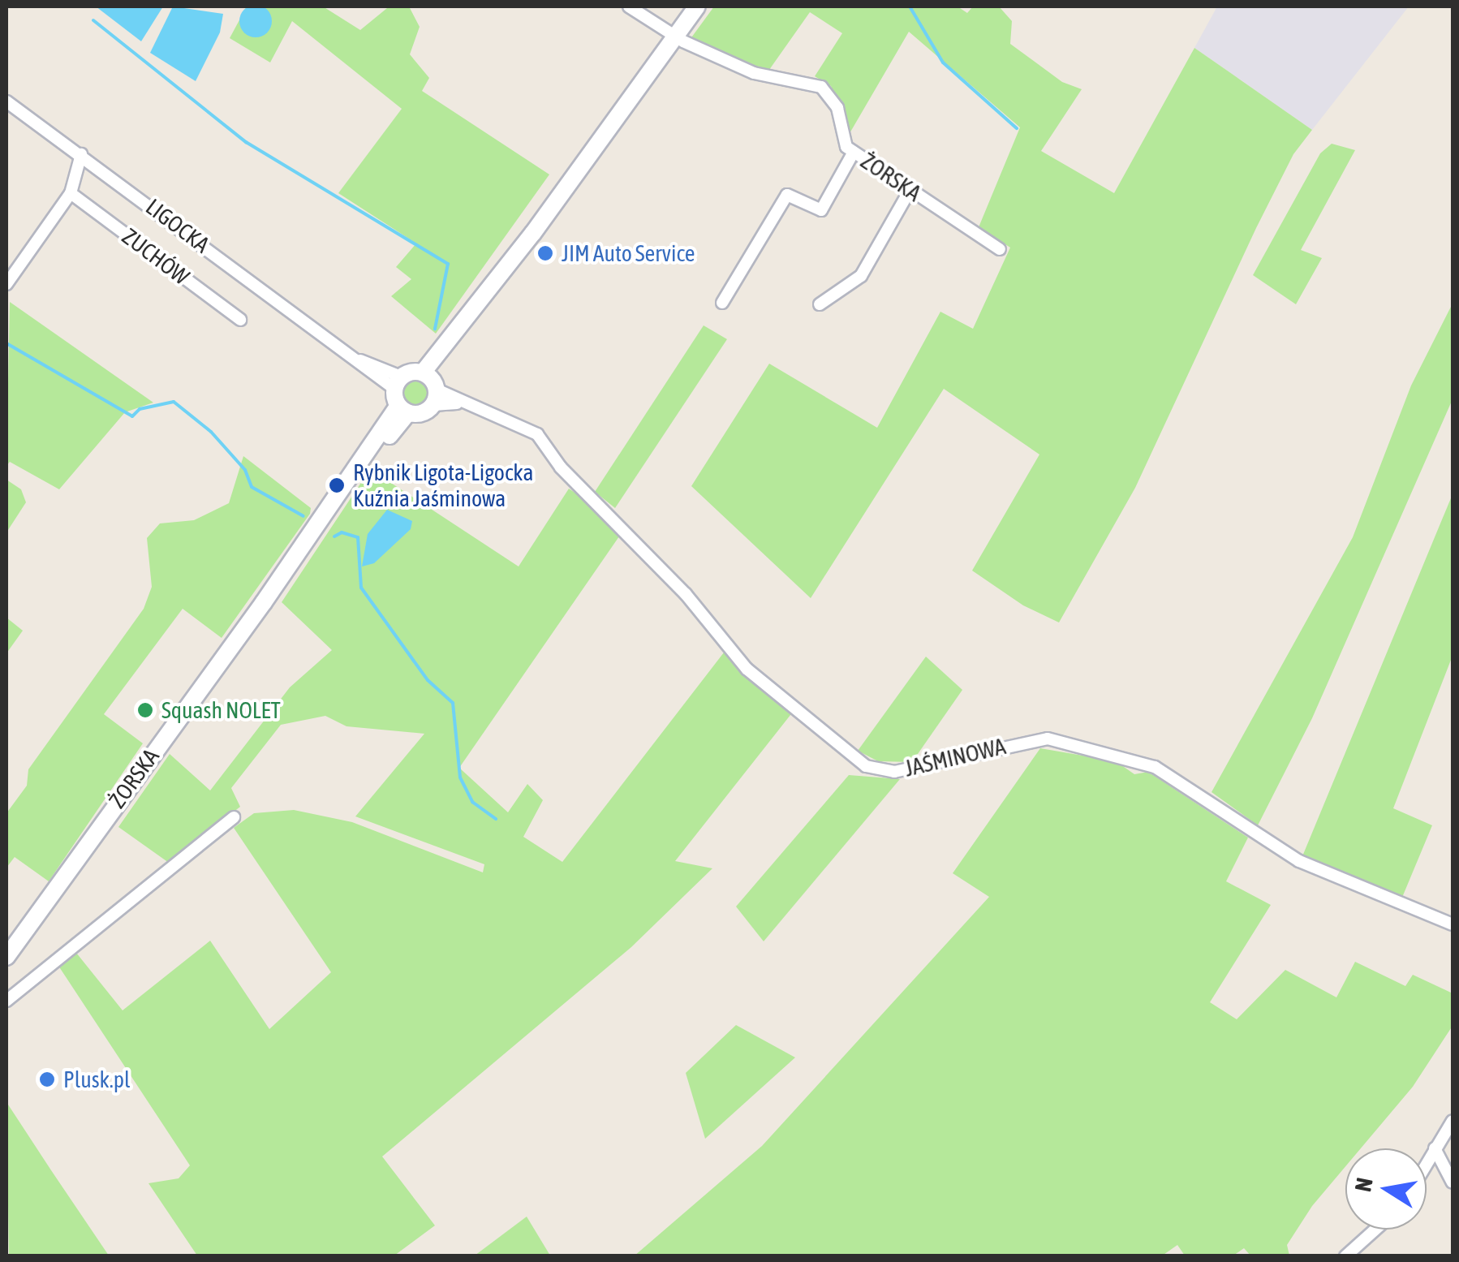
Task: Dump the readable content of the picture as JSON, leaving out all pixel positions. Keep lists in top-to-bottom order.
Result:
{
  "streets": {
    "main road": ["ŻORSKA"],
    "street": ["LIGOCKA", "ZUCHÓW", "JAŚMINOWA"]
  },
  "crossings": [
    ["ŻORSKA", "LIGOCKA"]
  ],
  "places": [
    "JIM Auto Service",
    "Rybnik Ligota-Ligocka Kuźnia Jaśminowa",
    "Squash NOLET",
    "Plusk.pl"
  ],
  "north": "left"
}
